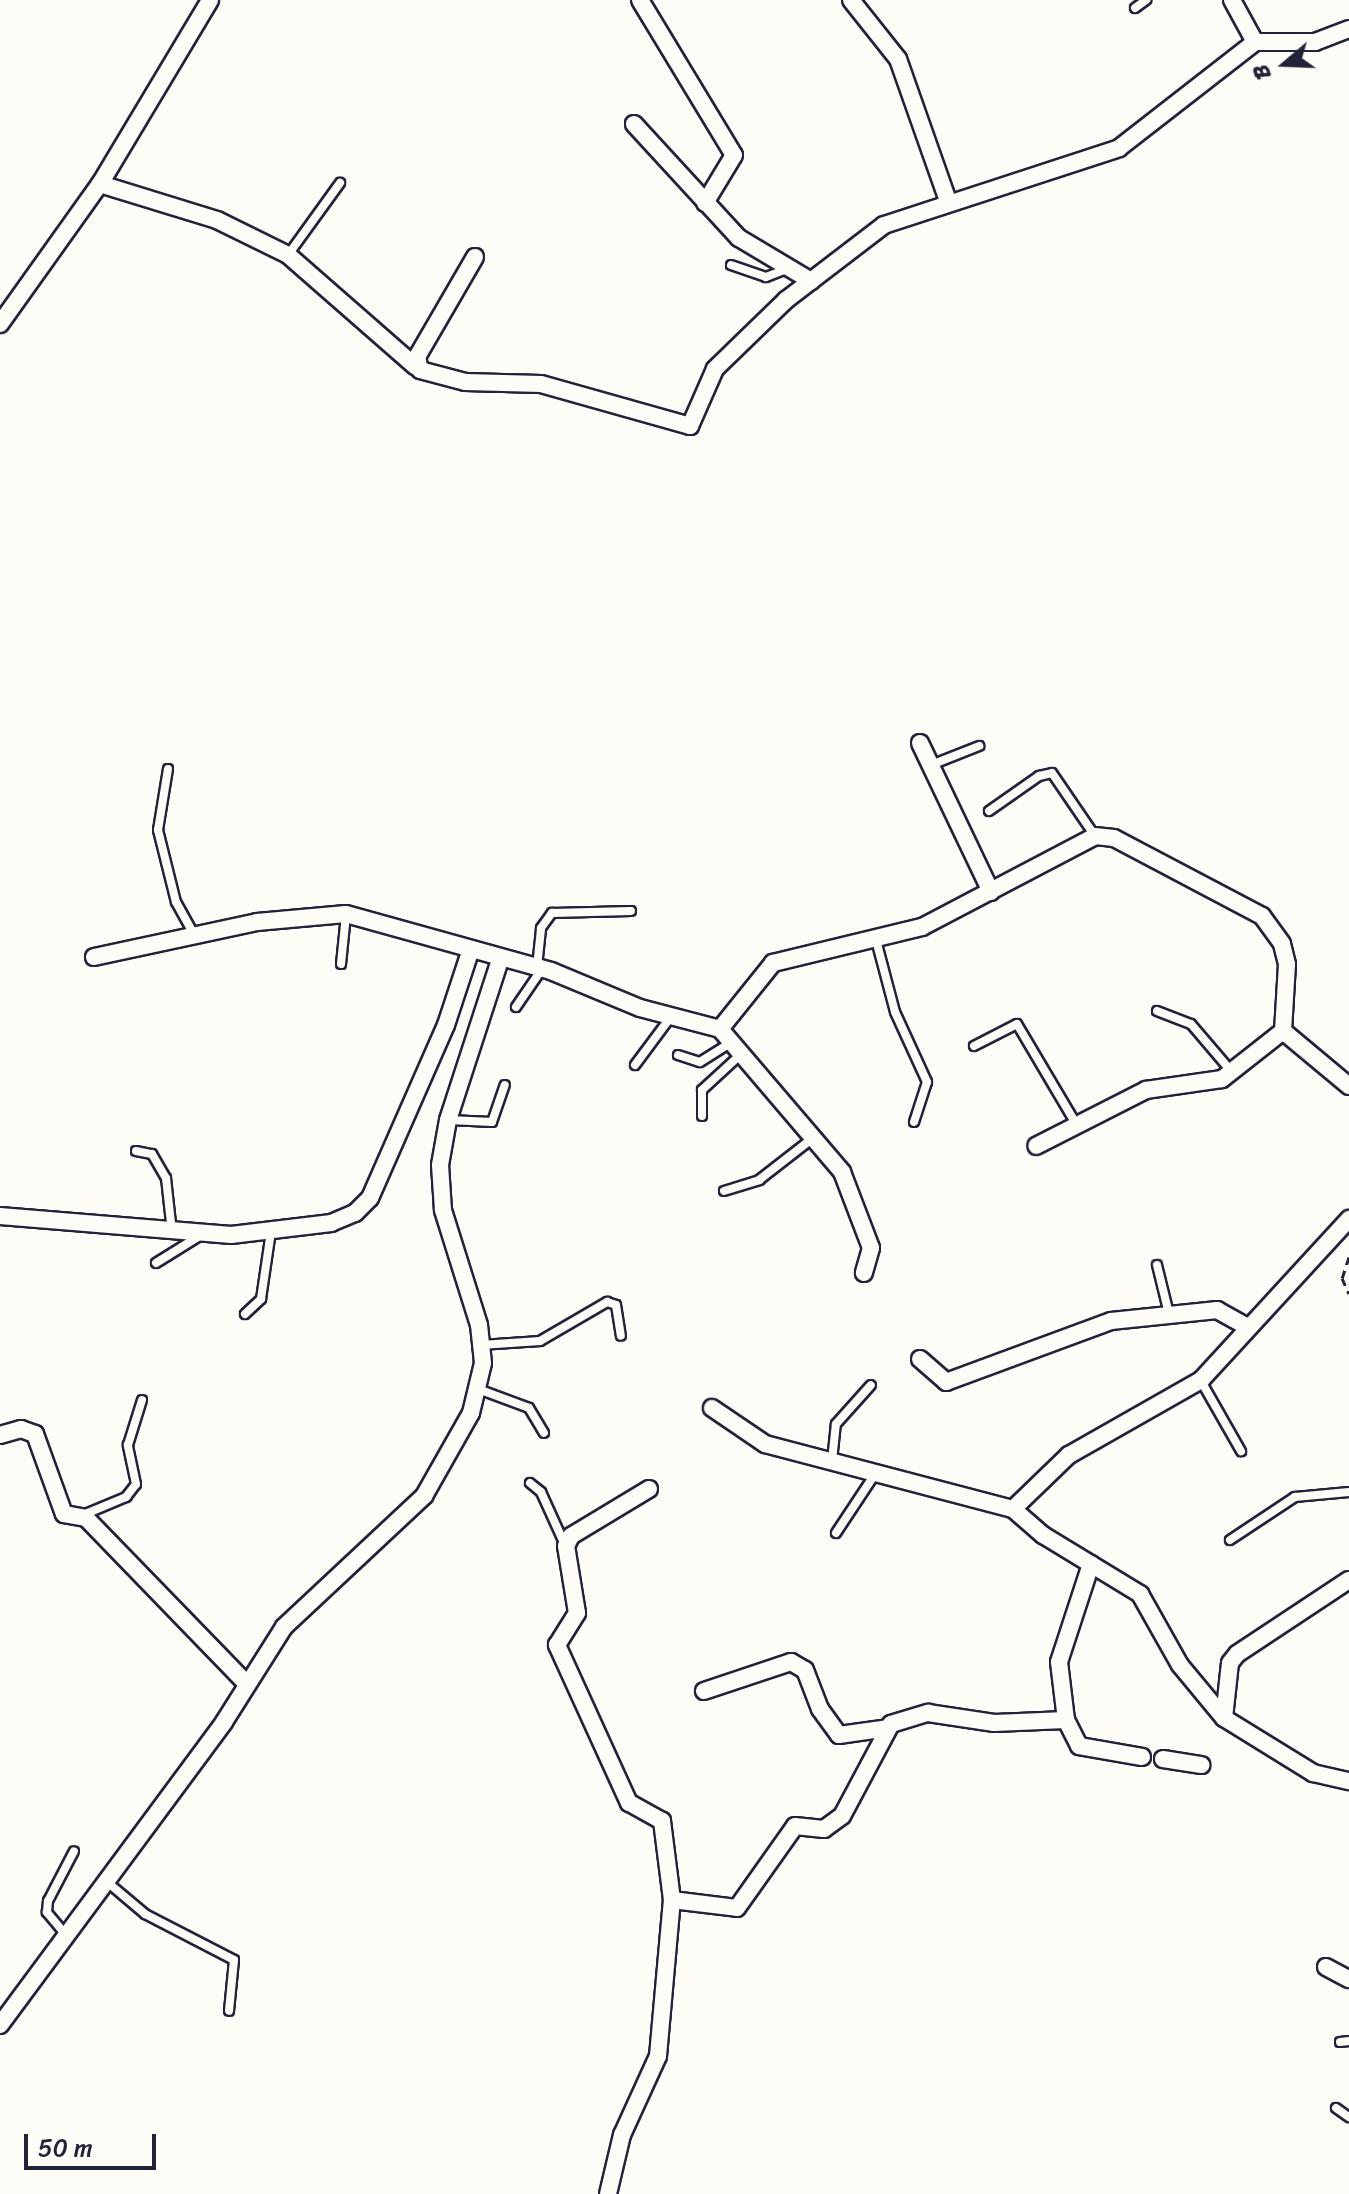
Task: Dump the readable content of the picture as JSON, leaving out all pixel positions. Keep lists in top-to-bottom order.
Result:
{
  "scale_bar": "50 m",
  "north": "left"
}
